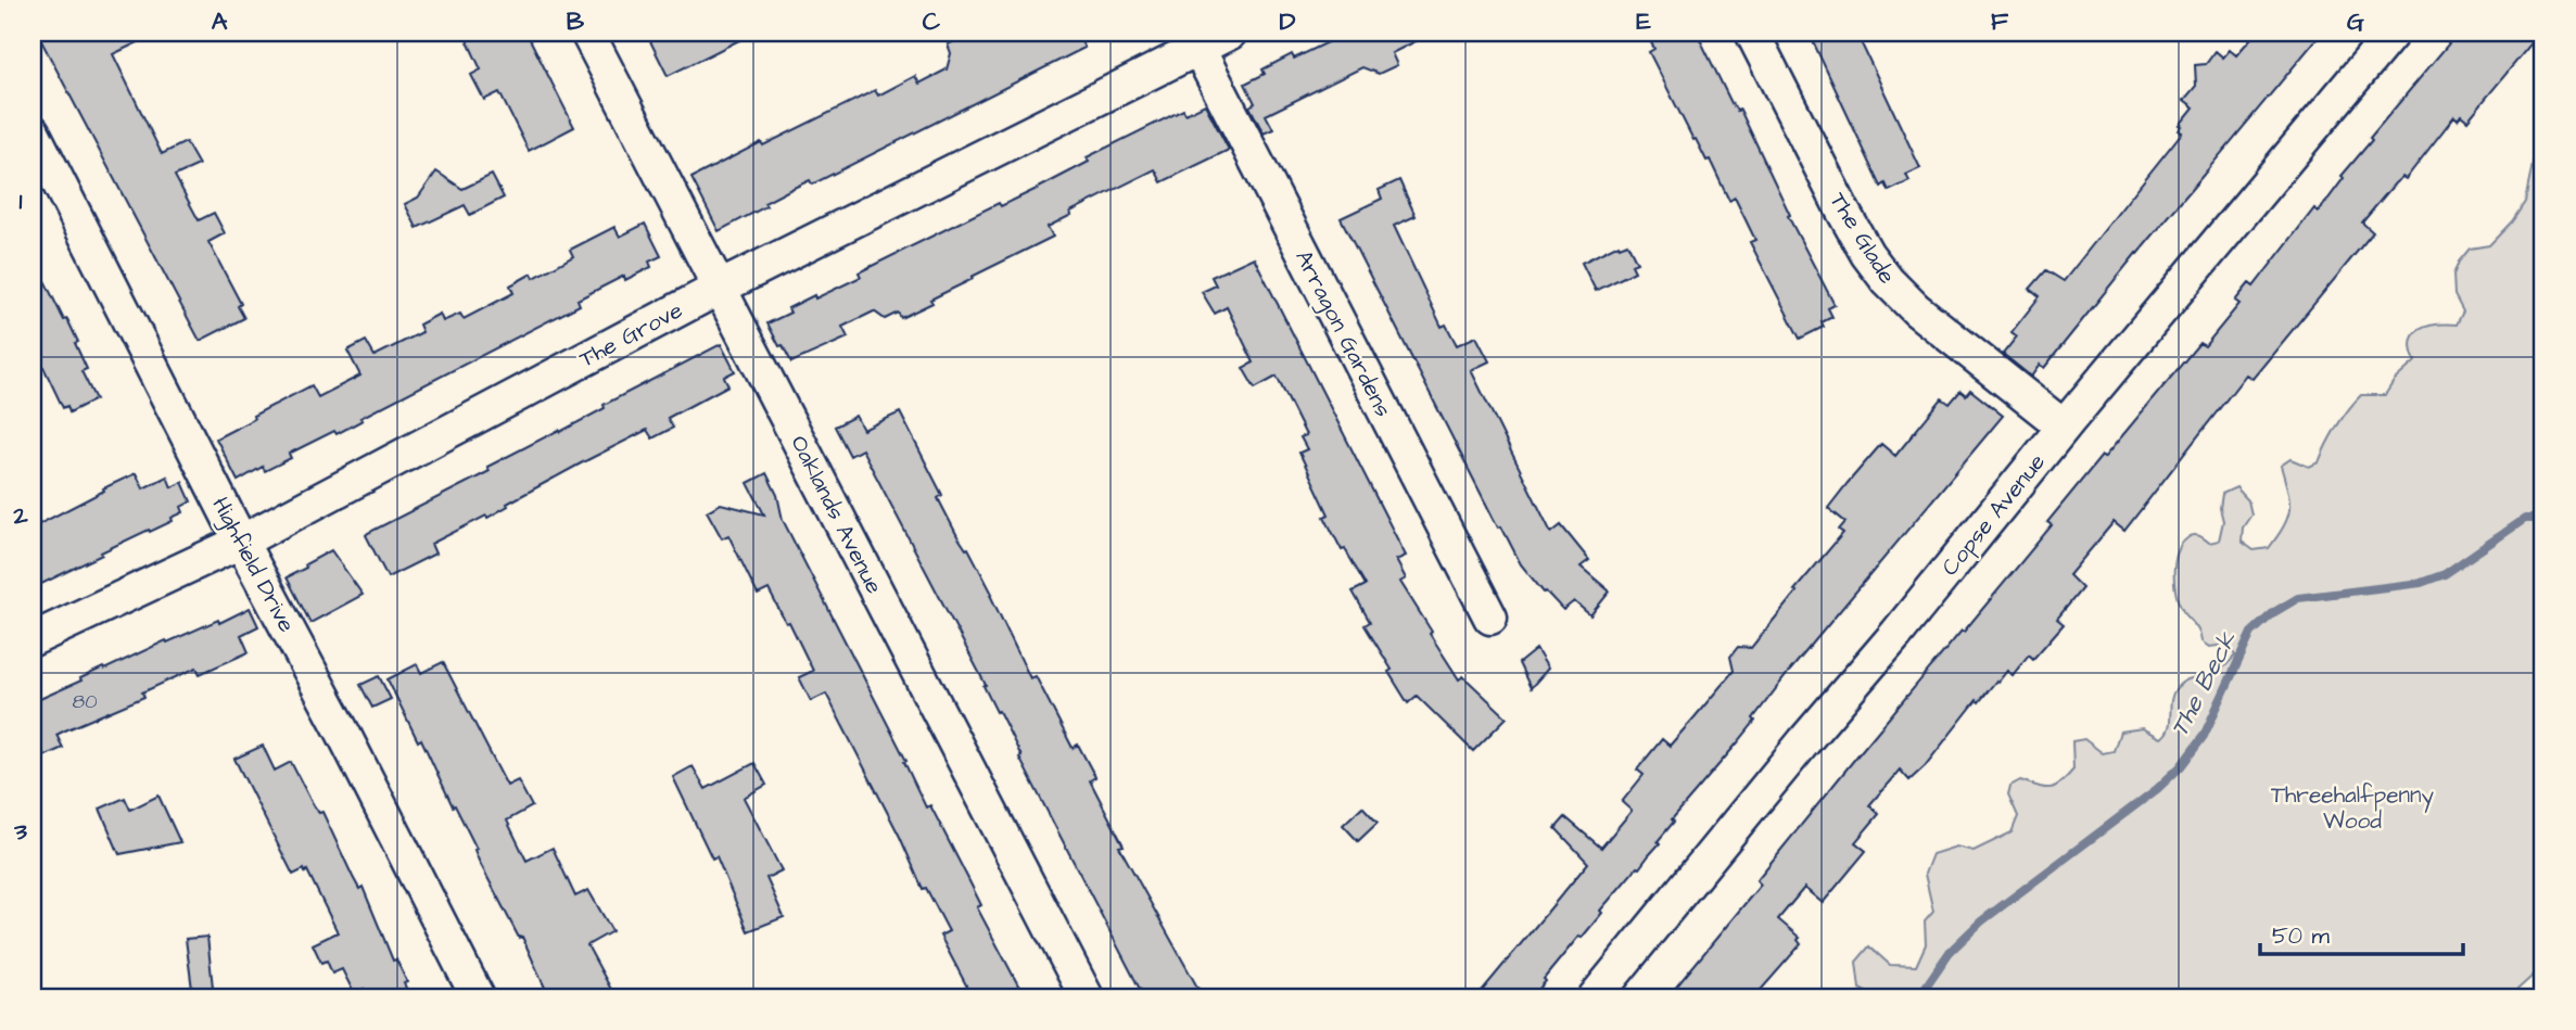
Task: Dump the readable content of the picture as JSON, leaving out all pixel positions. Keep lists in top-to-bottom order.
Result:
{
  "streets": {
    "street": [
      "The Glade",
      "Arragon Gardens",
      "The Grove",
      "Oaklands Avenue",
      "Copse Avenue",
      "Highfield Drive"
    ]
  },
  "crossings": [
    ["The Glade", "Copse Avenue"],
    ["Arragon Gardens", "The Grove"],
    ["The Grove", "Oaklands Avenue"],
    ["The Grove", "Highfield Drive"]
  ],
  "water": ["The Beck"],
  "parks": ["Threehalfpenny Wood"],
  "house_numbers": ["80"],
  "scale_bar": "50 m",
  "grid": {
    "columns": [
      "A",
      "B",
      "C",
      "D",
      "E",
      "F",
      "G"
    ],
    "rows": ["1", "2", "3"]
  }
}
